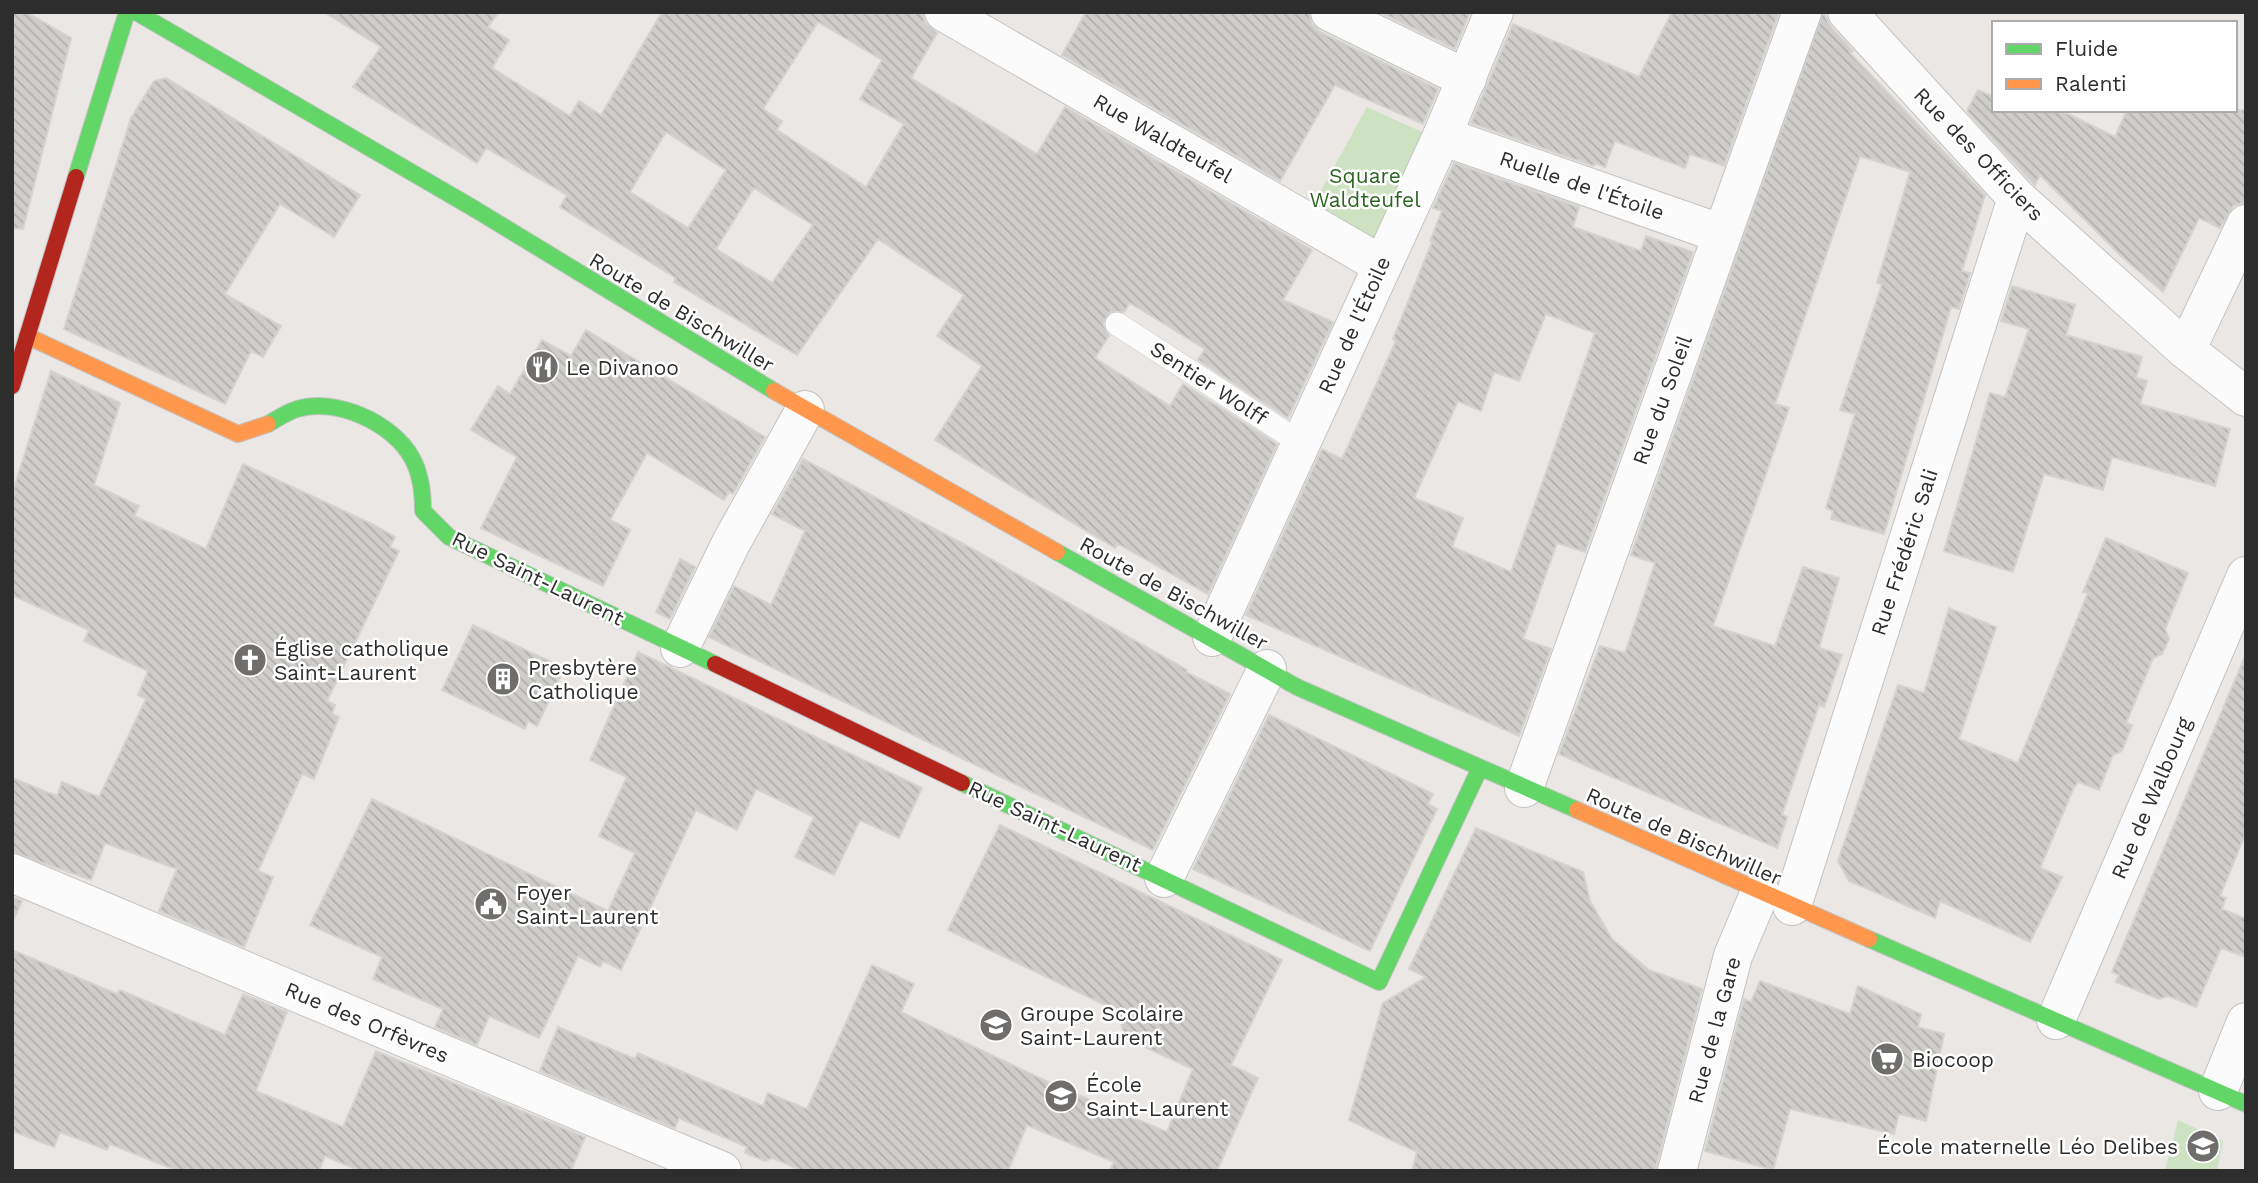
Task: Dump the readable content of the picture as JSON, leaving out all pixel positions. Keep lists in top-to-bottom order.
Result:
{
  "streets": {
    "main road": ["Route de Bischwiller", "Rue Saint-Laurent"],
    "street": [
      "Rue Waldteufel",
      "Rue des Officiers",
      "Ruelle de l'Étoile",
      "Rue de l'Étoile",
      "Rue du Soleil",
      "Rue Frédéric Sali",
      "Rue de Walbourg",
      "Rue des Orfèvres",
      "Rue de la Gare"
    ],
    "lane": ["Sentier Wolff"]
  },
  "crossings": [
    ["Rue Waldteufel", "Rue de l'Étoile"],
    ["Rue des Officiers", "Rue Frédéric Sali"],
    ["Ruelle de l'Étoile", "Rue de l'Étoile"],
    ["Ruelle de l'Étoile", "Rue du Soleil"],
    ["Route de Bischwiller", "Rue de l'Étoile"],
    ["Route de Bischwiller", "Rue du Soleil"],
    ["Route de Bischwiller", "Rue Frédéric Sali"],
    ["Route de Bischwiller", "Rue Saint-Laurent"],
    ["Route de Bischwiller", "Rue de Walbourg"],
    ["Route de Bischwiller", "Rue de la Gare"],
    ["Rue de l'Étoile", "Sentier Wolff"],
    ["Rue Frédéric Sali", "Rue de la Gare"]
  ],
  "parks": ["Square Waldteufel"],
  "places": {
    "restaurant": ["Le Divanoo"],
    "church": ["Église catholique Saint-Laurent"],
    "building": ["Presbytère Catholique"],
    "public building": ["Foyer Saint-Laurent"],
    "school or university": ["Groupe Scolaire Saint-Laurent", "École Saint-Laurent", "École maternelle Léo Delibes"],
    "supermarket": ["Biocoop"]
  },
  "legend": ["Fluide", "Ralenti"]
}
